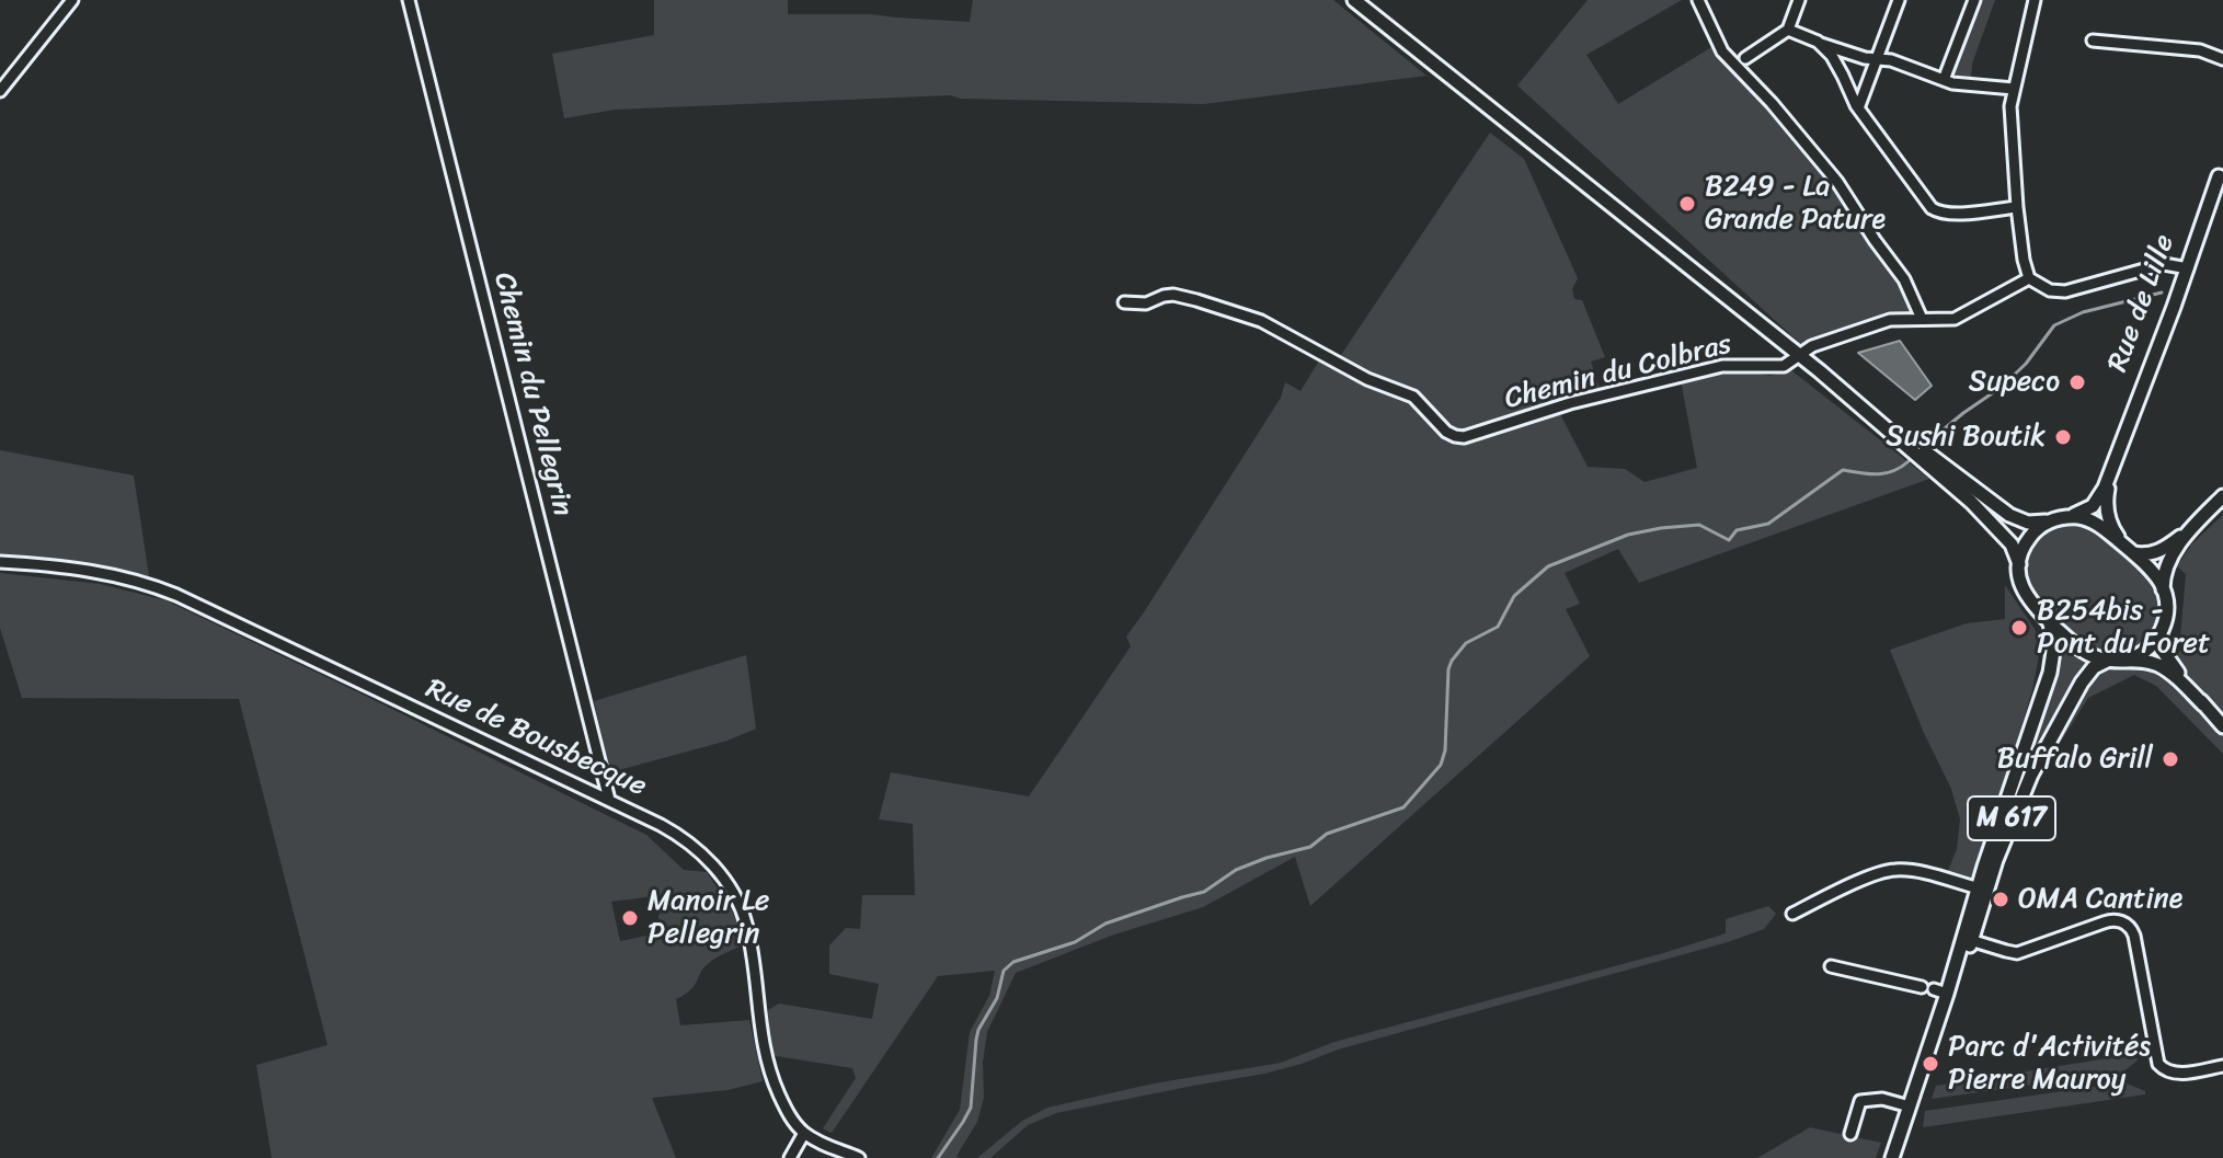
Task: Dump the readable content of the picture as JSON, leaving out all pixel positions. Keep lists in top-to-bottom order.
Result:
{
  "streets": {
    "main road": ["Rue de Lille", "M 617"],
    "street": ["Chemin du Colbras", "Chemin du Pellegrin", "Rue de Bousbecque"]
  },
  "crossings": [
    ["Rue de Lille", "M 617"],
    ["Chemin du Pellegrin", "Rue de Bousbecque"]
  ],
  "places": [
    "B249 - La Grande Pature",
    "Supeco",
    "Sushi Boutik",
    "B254bis - Pont du Foret",
    "Buffalo Grill",
    "OMA Cantine",
    "Manoir Le Pellegrin",
    "Parc d'Activités Pierre Mauroy"
  ]
}
